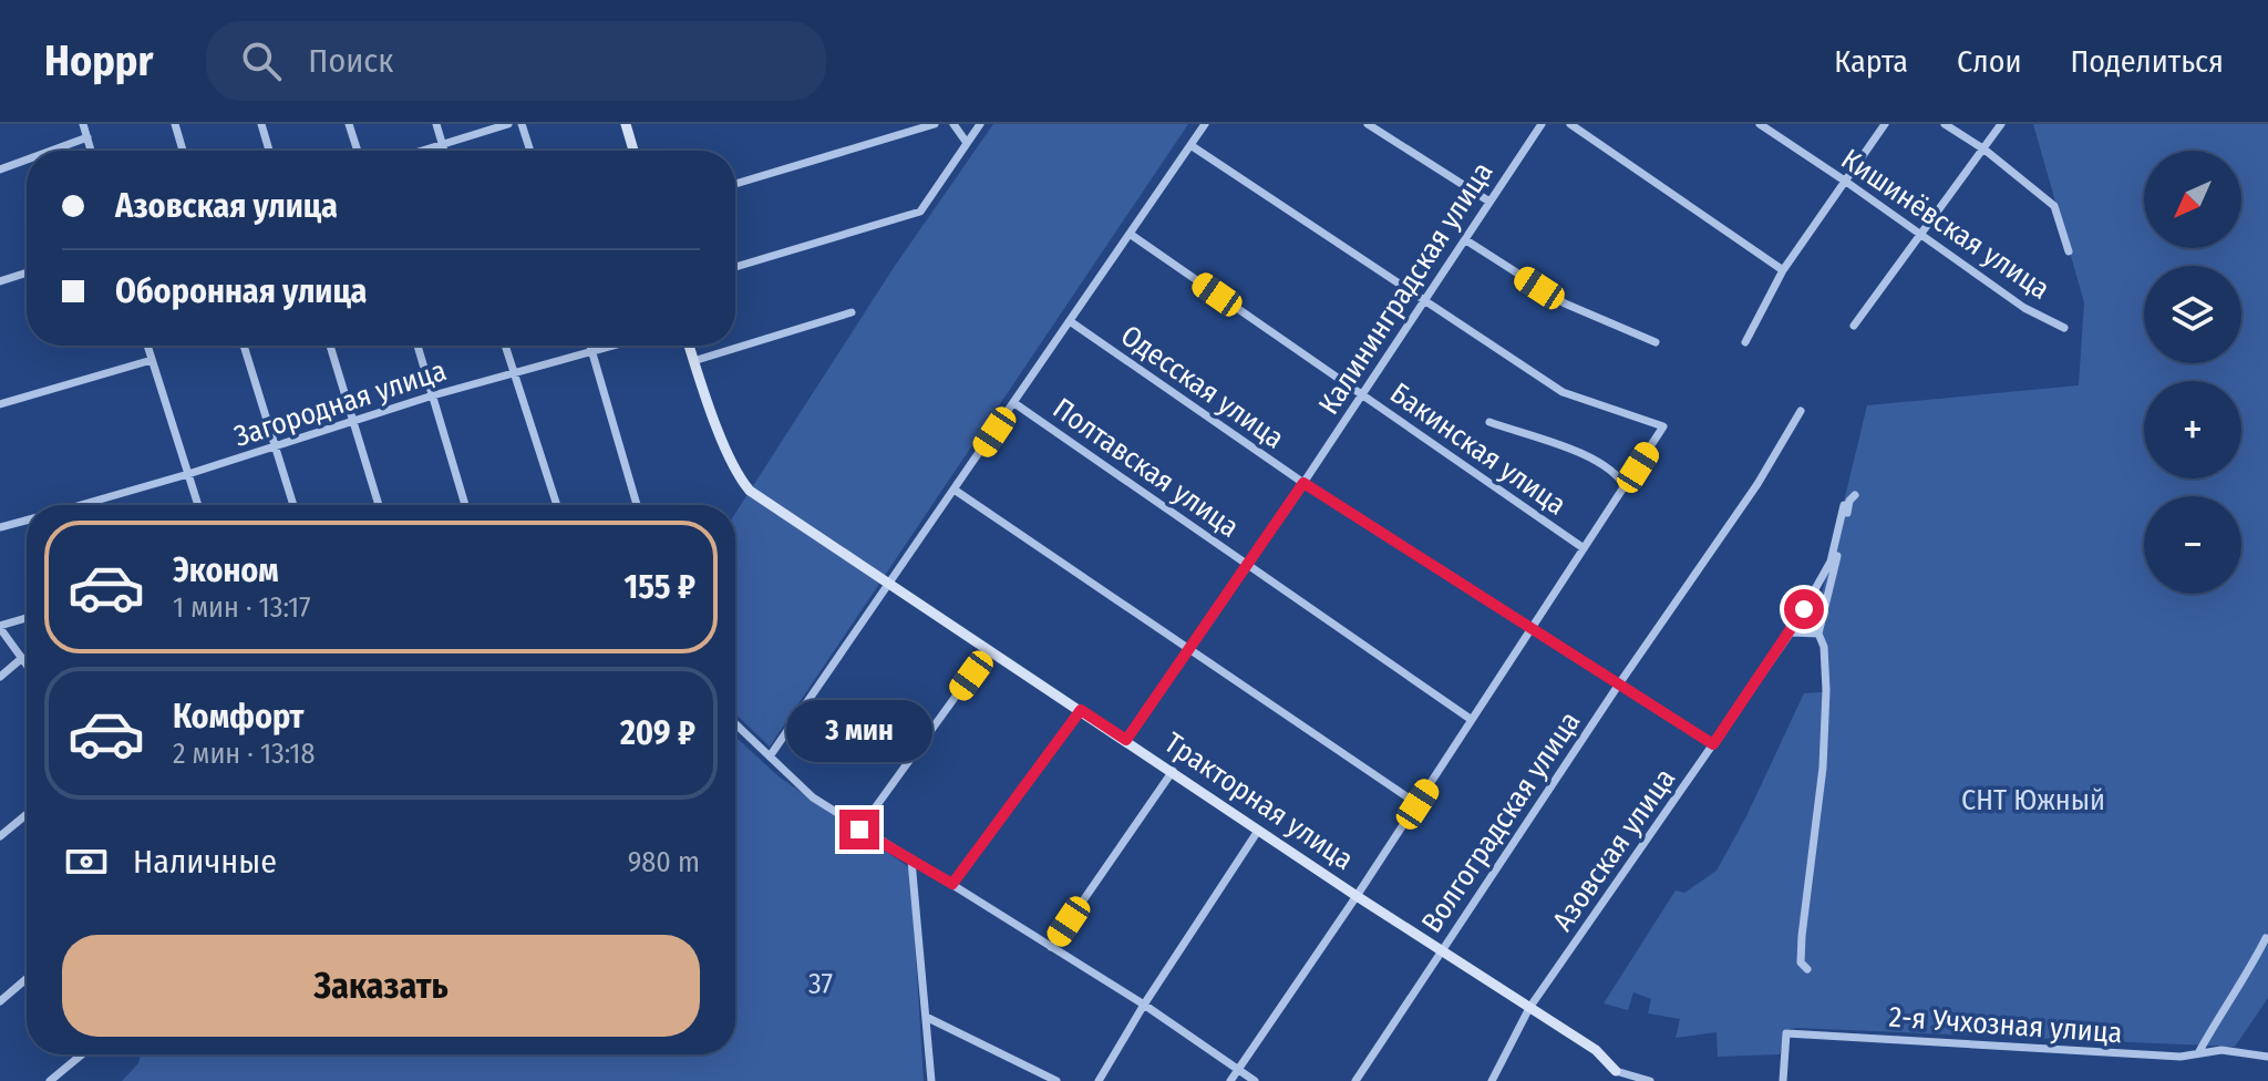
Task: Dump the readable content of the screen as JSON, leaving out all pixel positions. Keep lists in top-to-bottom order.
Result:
{
  "streets": {
    "street": [
      "Кишинёвская улица",
      "Калининградская улица",
      "Одесская улица",
      "Загородная улица",
      "Бакинская улица",
      "Полтавская улица",
      "Тракторная улица",
      "Волгоградская улица",
      "Азовская улица",
      "2-я Учхозная улица"
    ]
  },
  "crossings": [
    ["Калининградская улица", "Одесская улица"],
    ["Калининградская улица", "Бакинская улица"],
    ["Калининградская улица", "Полтавская улица"],
    ["Калининградская улица", "Тракторная улица"],
    ["Одесская улица", "Волгоградская улица"],
    ["Одесская улица", "Азовская улица"],
    ["Тракторная улица", "Волгоградская улица"],
    ["Тракторная улица", "Азовская улица"]
  ],
  "parks": ["СНТ Южный", "37"],
  "north": "bottom left",
  "page": {
    "header": "Hoppr",
    "search": "Поиск",
    "nav": ["Карта", "Слои", "Поделиться"],
    "map_buttons": ["+", "−"],
    "banner": ["Азовская улица", "Оборонная улица"],
    "list": [
      {
        "name": "Эконом",
        "note": "1 мин · 13:17",
        "value": "155 ₽"
      },
      {
        "name": "Комфорт",
        "note": "2 мин · 13:18",
        "value": "209 ₽"
      }
    ],
    "bubble": "3 мин",
    "pay": ["Наличные", "980 m"],
    "buttons": "Заказать"
  }
}
